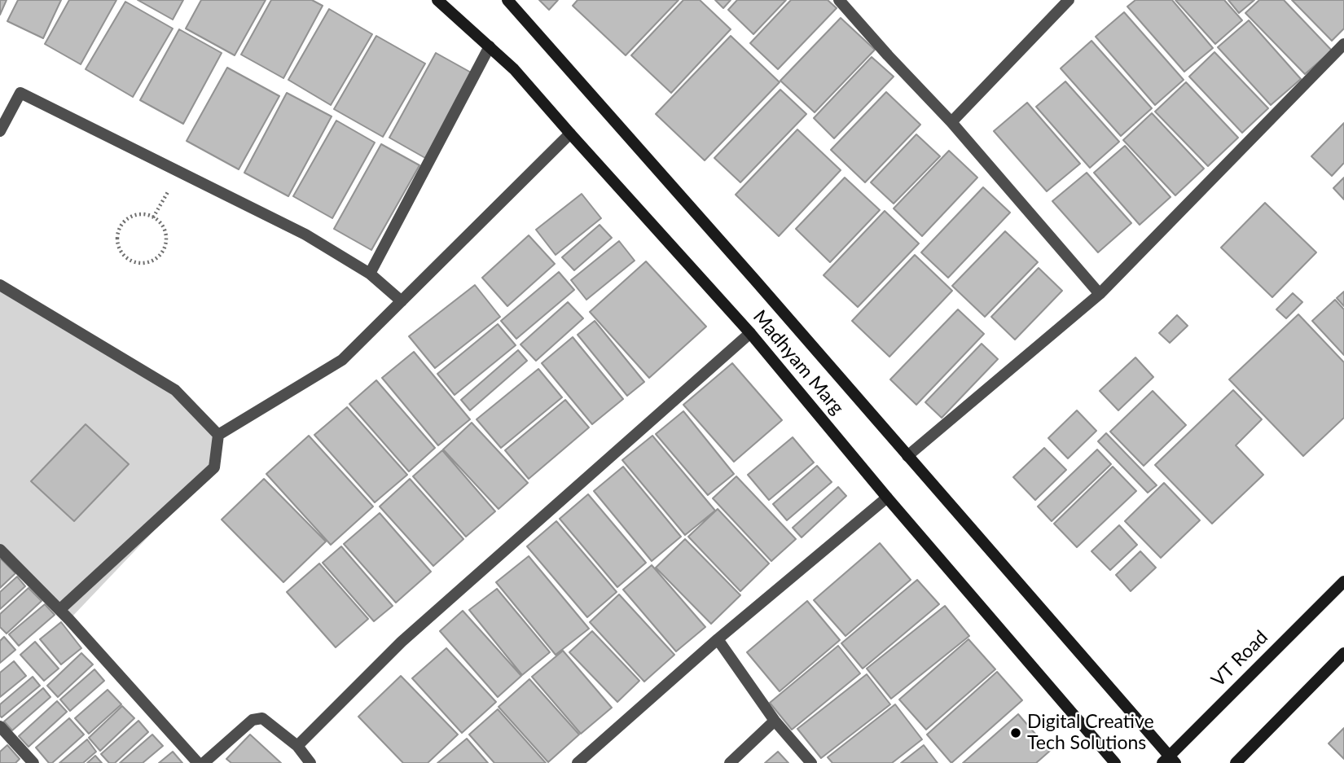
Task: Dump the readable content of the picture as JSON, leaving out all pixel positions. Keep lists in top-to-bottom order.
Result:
{
  "streets": {
    "street": ["Madhyam Marg", "VT Road"]
  },
  "crossings": [
    ["Madhyam Marg", "VT Road"]
  ],
  "places": ["Digital Creative Tech Solutions"]
}
